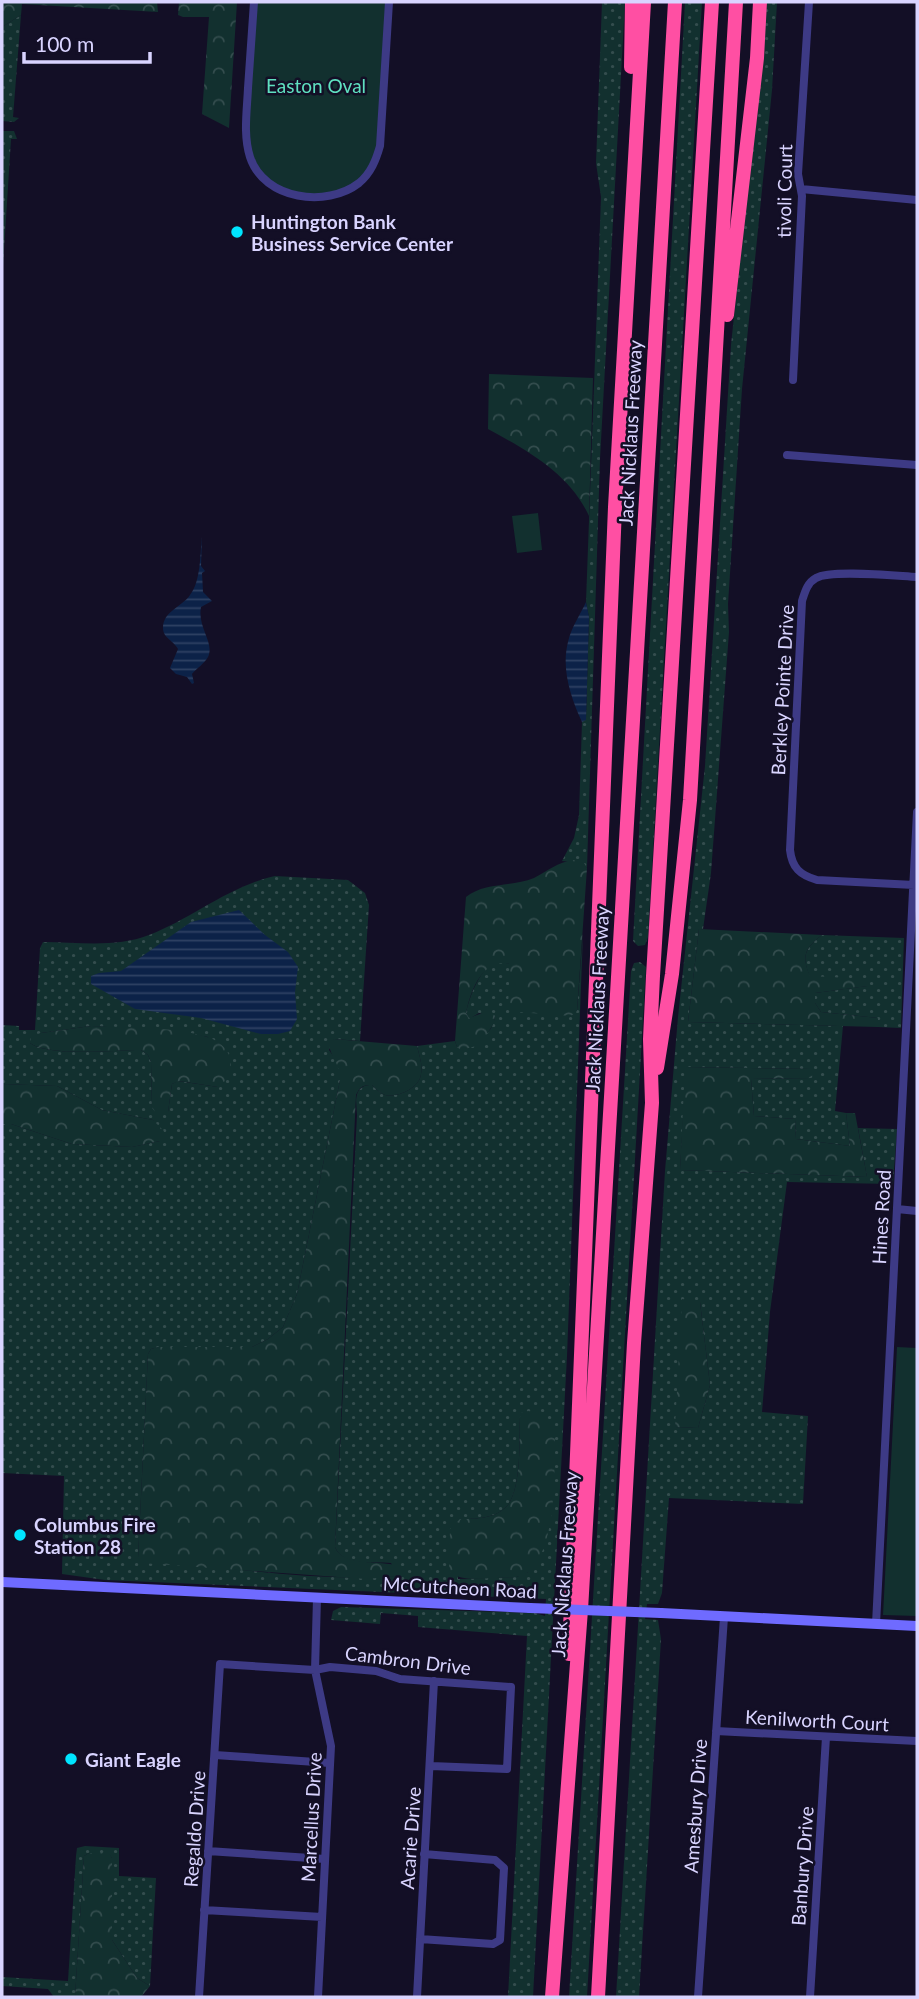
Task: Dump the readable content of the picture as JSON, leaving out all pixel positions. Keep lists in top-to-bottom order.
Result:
{
  "streets": {
    "highway": ["Jack Nicklaus Freeway"],
    "main road": ["McCutcheon Road"],
    "street": [
      "tivoli Court",
      "Berkley Pointe Drive",
      "Hines Road",
      "Cambron Drive",
      "Kenilworth Court",
      "Amesbury Drive",
      "Marcellus Drive",
      "Regaldo Drive",
      "Acarie Drive",
      "Banbury Drive"
    ]
  },
  "crossings": [
    ["Berkley Pointe Drive", "Hines Road"],
    ["Hines Road", "McCutcheon Road"],
    ["McCutcheon Road", "Amesbury Drive"],
    ["McCutcheon Road", "Marcellus Drive"],
    ["Cambron Drive", "Marcellus Drive"],
    ["Cambron Drive", "Regaldo Drive"],
    ["Cambron Drive", "Acarie Drive"],
    ["Kenilworth Court", "Amesbury Drive"],
    ["Kenilworth Court", "Banbury Drive"]
  ],
  "parks": ["Easton Oval"],
  "places": ["Huntington Bank Business Service Center", "Columbus Fire Station 28", "Giant Eagle"],
  "scale_bar": "100 m"
}
